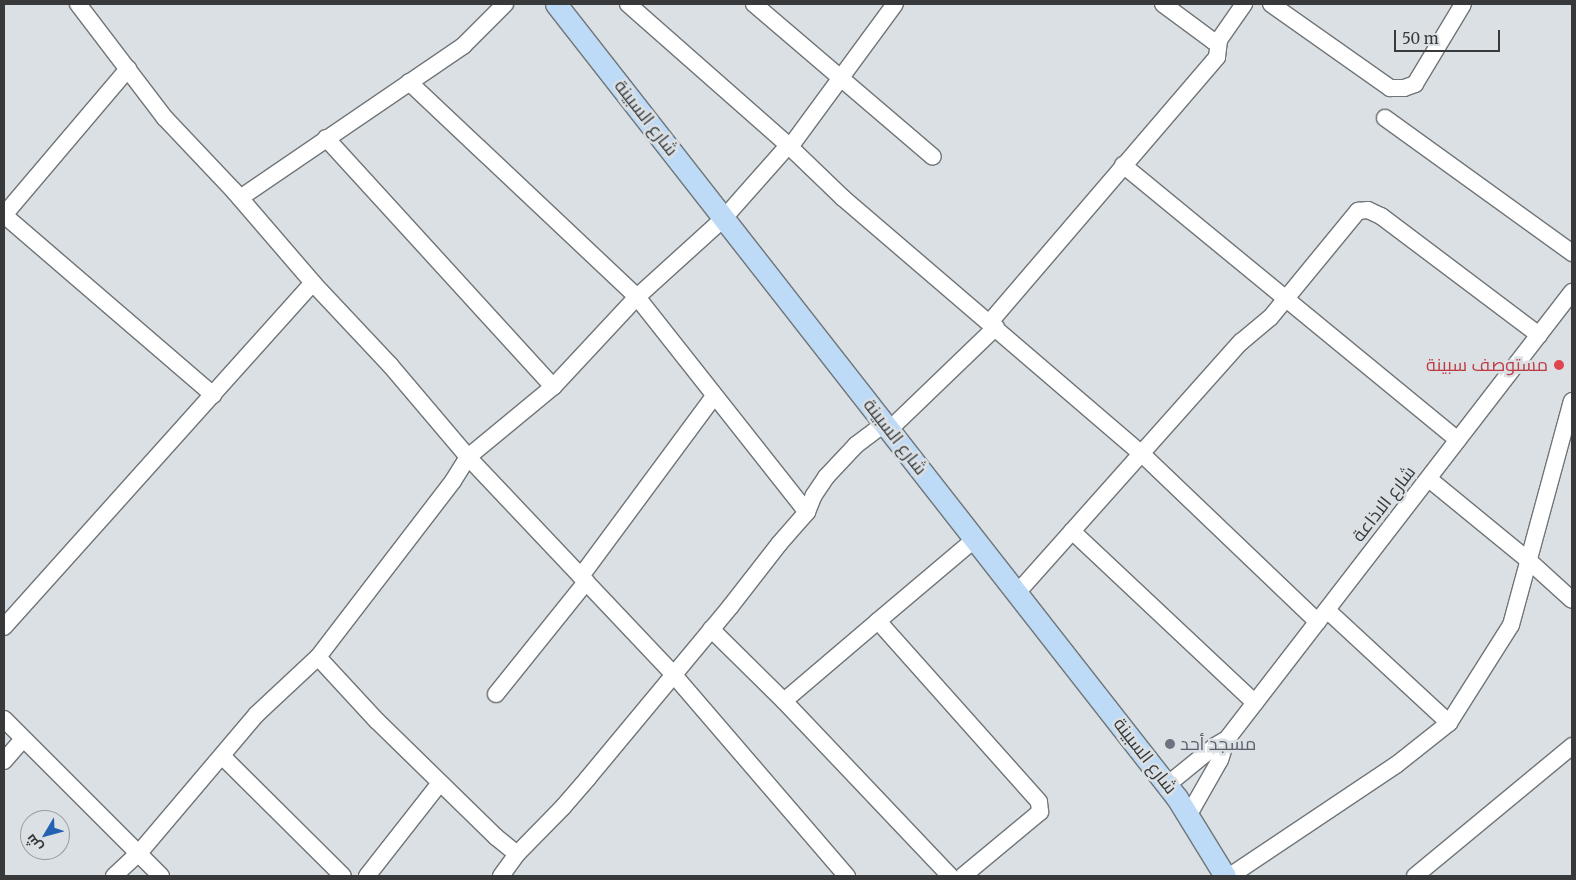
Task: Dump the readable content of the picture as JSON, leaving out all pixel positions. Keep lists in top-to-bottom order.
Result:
{
  "streets": {
    "main road": ["شارع السبينة"],
    "street": ["شارع الاذاعة"]
  },
  "crossings": [
    ["شارع السبينة", "شارع الاذاعة"]
  ],
  "places": ["مستوصف سبينة", "مسجد أحد"],
  "scale_bar": "50 m",
  "north": "bottom left"
}
